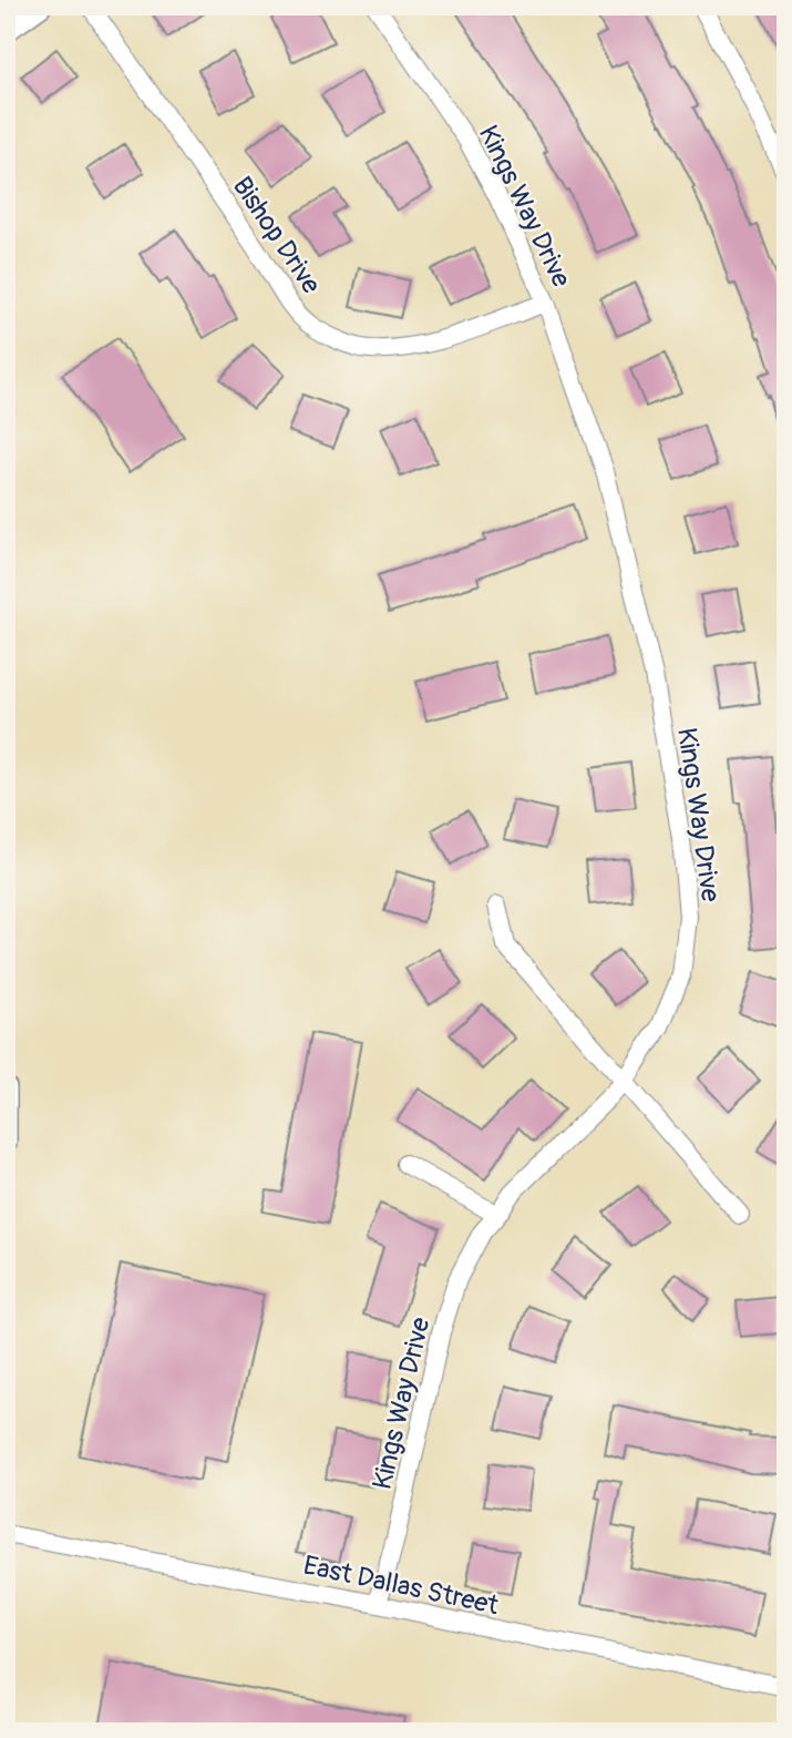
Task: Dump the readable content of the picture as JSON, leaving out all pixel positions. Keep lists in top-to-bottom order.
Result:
{
  "streets": {
    "street": ["Kings Way Drive", "Bishop Drive", "East Dallas Street"]
  },
  "crossings": [
    ["Kings Way Drive", "Bishop Drive"],
    ["Kings Way Drive", "East Dallas Street"]
  ]
}
